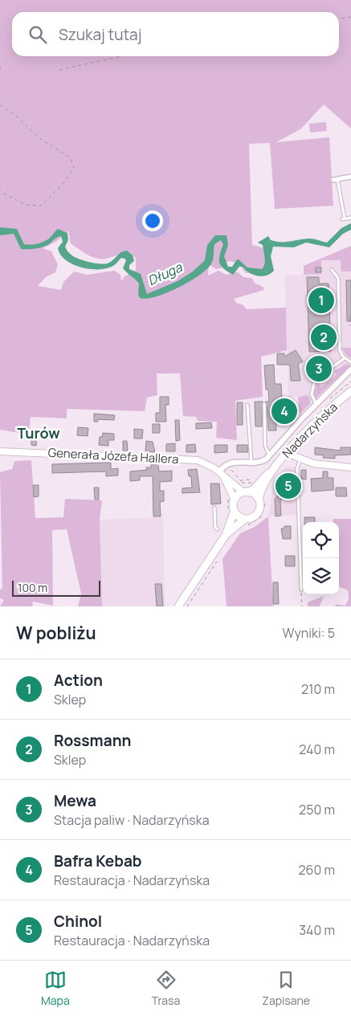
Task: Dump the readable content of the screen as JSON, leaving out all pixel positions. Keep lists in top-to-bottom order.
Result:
{
  "streets": {
    "main road": ["Nadarzyńska"],
    "street": ["Generała Józefa Hallera"]
  },
  "crossings": [
    ["Nadarzyńska", "Generała Józefa Hallera"]
  ],
  "districts": ["Turów"],
  "water": ["Długa"],
  "scale_bar": "100 m",
  "page": {
    "search": "Szukaj tutaj",
    "pins": [
      "1",
      "2",
      "3",
      "4",
      "5"
    ],
    "scale": "100 m",
    "heading": ["W pobliżu", "Wyniki: 5"],
    "list": [
      {
        "mark": "1",
        "name": "Action",
        "note": "Sklep",
        "value": "210 m"
      },
      {
        "mark": "2",
        "name": "Rossmann",
        "note": "Sklep",
        "value": "240 m"
      },
      {
        "mark": "3",
        "name": "Mewa",
        "note": "Stacja paliw · Nadarzyńska",
        "value": "250 m"
      },
      {
        "mark": "4",
        "name": "Bafra Kebab",
        "note": "Restauracja · Nadarzyńska",
        "value": "260 m"
      },
      {
        "mark": "5",
        "name": "Chinol",
        "note": "Restauracja · Nadarzyńska",
        "value": "340 m"
      }
    ],
    "nav": ["Mapa", "Trasa", "Zapisane"]
  }
}
